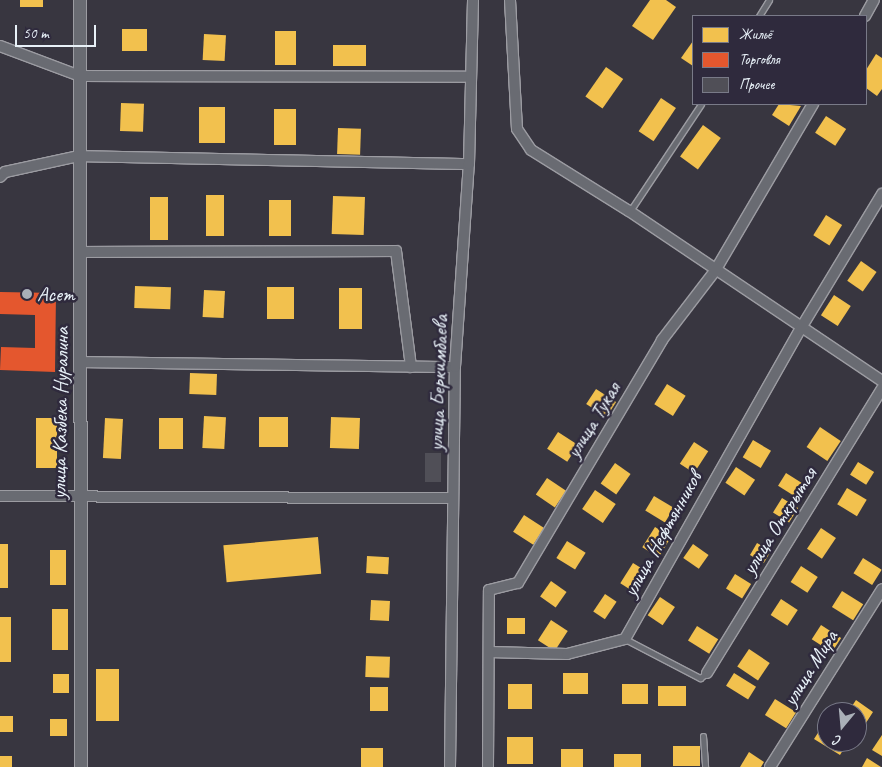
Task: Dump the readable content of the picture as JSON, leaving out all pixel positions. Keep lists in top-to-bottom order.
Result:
{
  "streets": {
    "street": [
      "улица Беркимбаева",
      "улица Казбека Нуралина",
      "улица Тукая",
      "улица Открытая",
      "улица Нефтянников",
      "улица Мира"
    ]
  },
  "places": ["Асет"],
  "legend": ["Жильё", "Торговля", "Прочее"],
  "scale_bar": "50 m",
  "north": "bottom"
}
